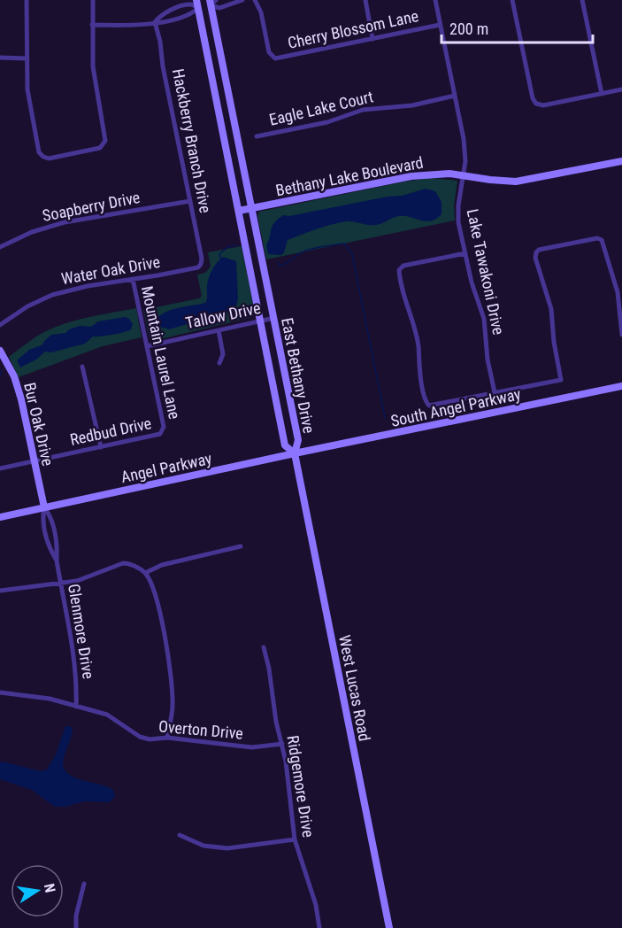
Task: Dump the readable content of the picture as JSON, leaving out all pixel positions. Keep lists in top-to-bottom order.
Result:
{
  "streets": {
    "main road": [
      "Bethany Lake Boulevard",
      "East Bethany Drive",
      "South Angel Parkway",
      "Bur Oak Drive",
      "Angel Parkway",
      "West Lucas Road"
    ],
    "street": [
      "Cherry Blossom Lane",
      "Eagle Lake Court",
      "Hackberry Branch Drive",
      "Soapberry Drive",
      "Water Oak Drive",
      "Lake Tawakoni Drive",
      "Tallow Drive",
      "Mountain Laurel Lane",
      "Redbud Drive",
      "Glenmore Drive",
      "Overton Drive",
      "Ridgemore Drive"
    ]
  },
  "crossings": [
    ["Cherry Blossom Lane", "Lake Tawakoni Drive"],
    ["Eagle Lake Court", "Lake Tawakoni Drive"],
    ["Hackberry Branch Drive", "Soapberry Drive"],
    ["Hackberry Branch Drive", "Water Oak Drive"],
    ["Bethany Lake Boulevard", "Lake Tawakoni Drive"],
    ["Bethany Lake Boulevard", "East Bethany Drive"],
    ["Water Oak Drive", "Mountain Laurel Lane"],
    ["Tallow Drive", "Mountain Laurel Lane"],
    ["Tallow Drive", "East Bethany Drive"],
    ["Mountain Laurel Lane", "Redbud Drive"],
    ["East Bethany Drive", "South Angel Parkway"],
    ["East Bethany Drive", "Angel Parkway"],
    ["East Bethany Drive", "West Lucas Road"],
    ["South Angel Parkway", "Angel Parkway"],
    ["South Angel Parkway", "West Lucas Road"],
    ["Bur Oak Drive", "Redbud Drive"],
    ["Bur Oak Drive", "Angel Parkway"],
    ["Bur Oak Drive", "Glenmore Drive"],
    ["Angel Parkway", "Glenmore Drive"],
    ["Angel Parkway", "West Lucas Road"],
    ["Glenmore Drive", "Overton Drive"],
    ["Overton Drive", "Ridgemore Drive"]
  ],
  "scale_bar": "200 m",
  "north": "right"
}
